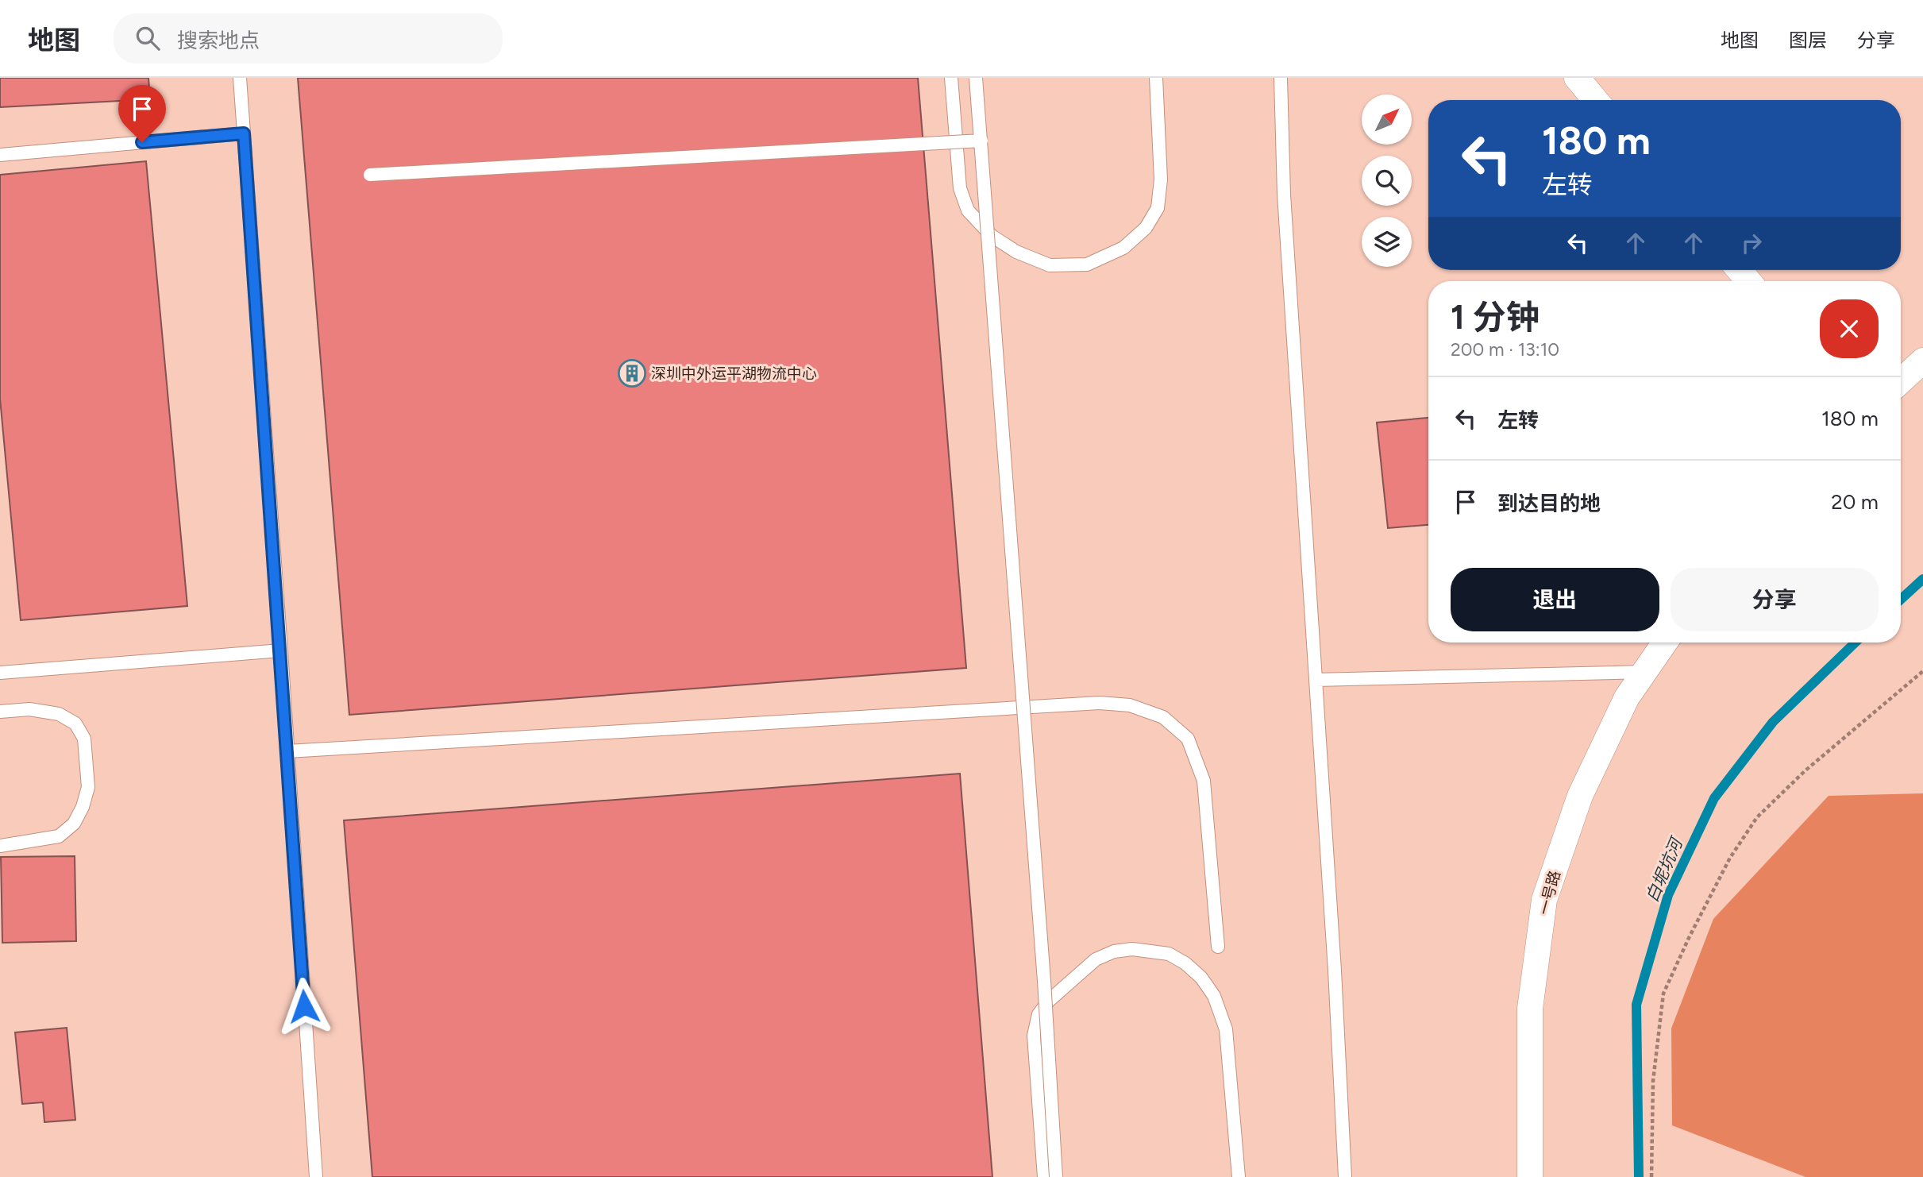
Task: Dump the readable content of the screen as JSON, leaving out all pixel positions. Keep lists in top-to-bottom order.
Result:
{
  "streets": {
    "street": ["一号路"]
  },
  "water": ["白坭坑河"],
  "places": {
    "building": ["深圳中外运平湖物流中心"]
  },
  "north": "top right",
  "page": {
    "header": "地图",
    "search": "搜索地点",
    "nav": ["地图", "图层", "分享"],
    "turn": ["180 m", "左转"],
    "heading": ["1 分钟", "200 m · 13:10"],
    "list": [
      {
        "name": "左转",
        "value": "180 m"
      },
      {
        "name": "到达目的地",
        "value": "20 m"
      }
    ],
    "buttons": ["退出", "分享"]
  }
}
